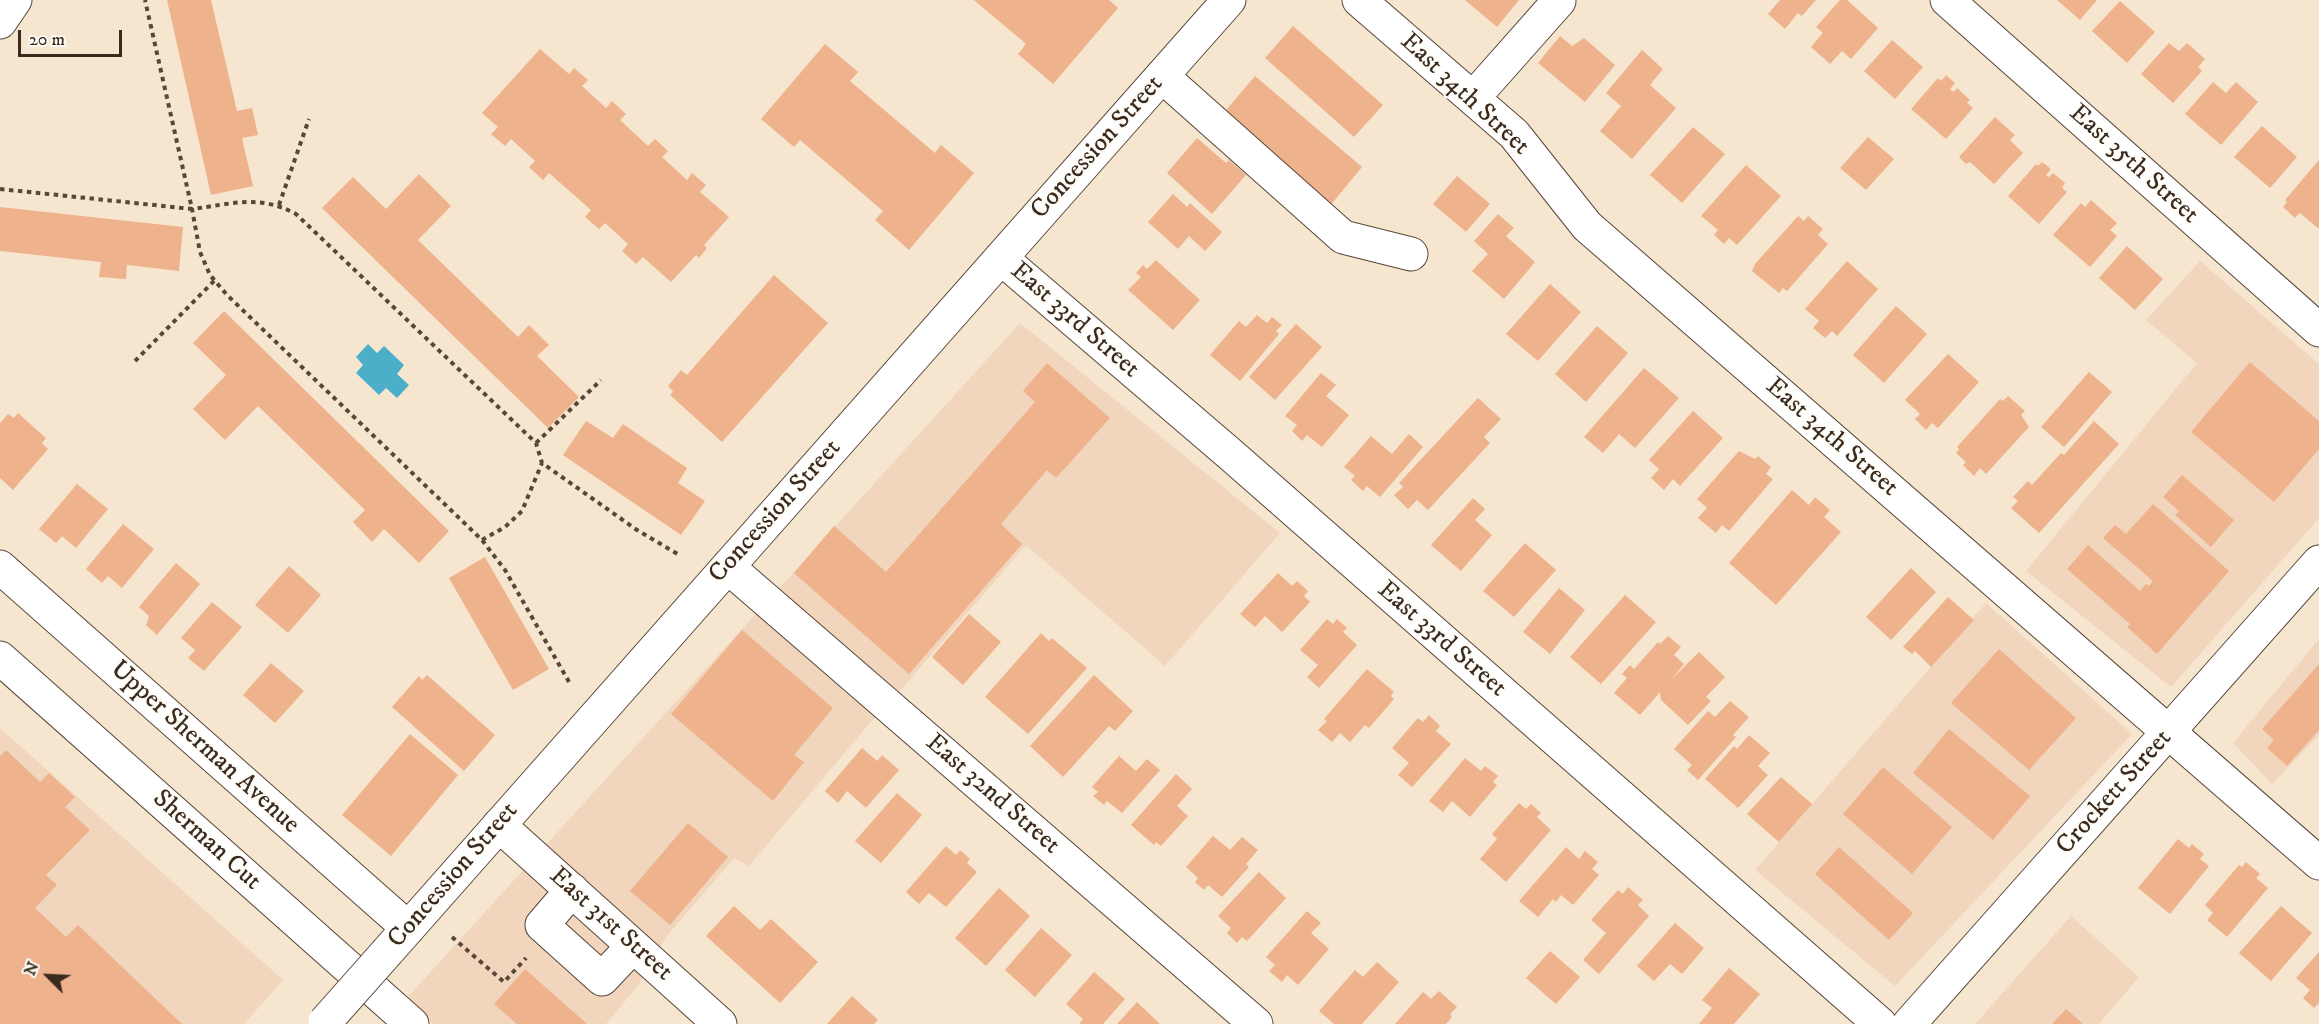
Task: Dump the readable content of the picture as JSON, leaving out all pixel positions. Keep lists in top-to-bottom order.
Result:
{
  "streets": {
    "street": [
      "East 34th Street",
      "Concession Street",
      "East 35th Street",
      "East 33rd Street",
      "Upper Sherman Avenue",
      "Crockett Street",
      "East 32nd Street",
      "Sherman Cut",
      "East 31st Street"
    ]
  },
  "crossings": [
    ["East 34th Street", "Crockett Street"],
    ["Concession Street", "East 33rd Street"],
    ["Concession Street", "Upper Sherman Avenue"],
    ["Concession Street", "East 32nd Street"],
    ["Concession Street", "East 31st Street"]
  ],
  "scale_bar": "20 m",
  "north": "top left"
}
